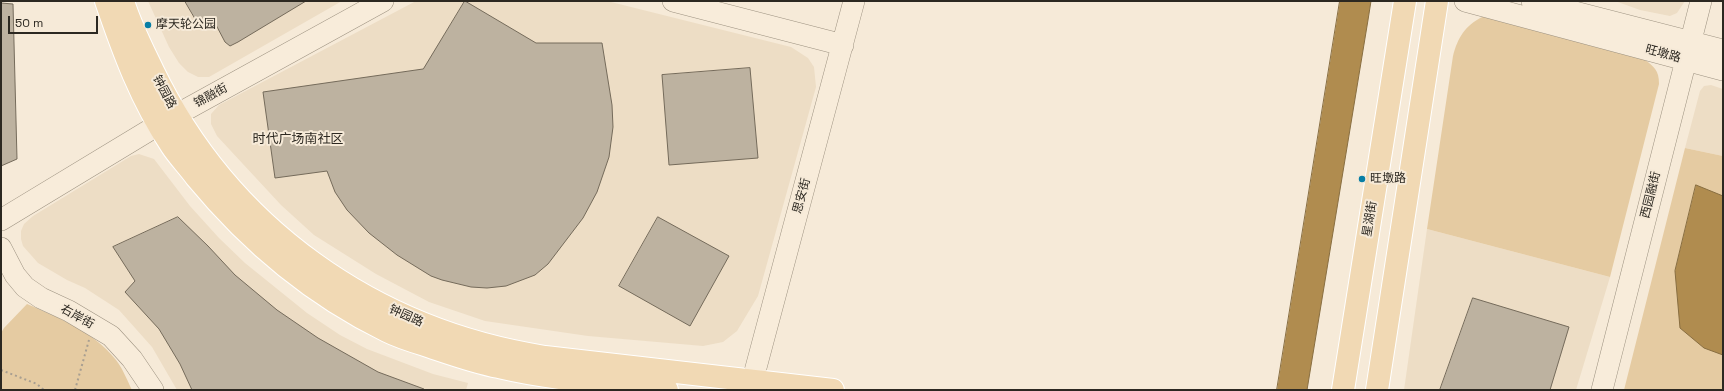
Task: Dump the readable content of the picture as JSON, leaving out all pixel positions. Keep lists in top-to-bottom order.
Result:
{
  "streets": {
    "main road": ["钟园路", "星湖街"],
    "street": [
      "旺墩路",
      "锦融街",
      "西园融街",
      "思安街",
      "右岸街"
    ]
  },
  "crossings": [
    ["旺墩路", "西园融街"],
    ["钟园路", "锦融街"],
    ["钟园路", "思安街"]
  ],
  "districts": ["时代广场南社区"],
  "places": ["摩天轮公园", "旺墩路"],
  "scale_bar": "50 m"
}
